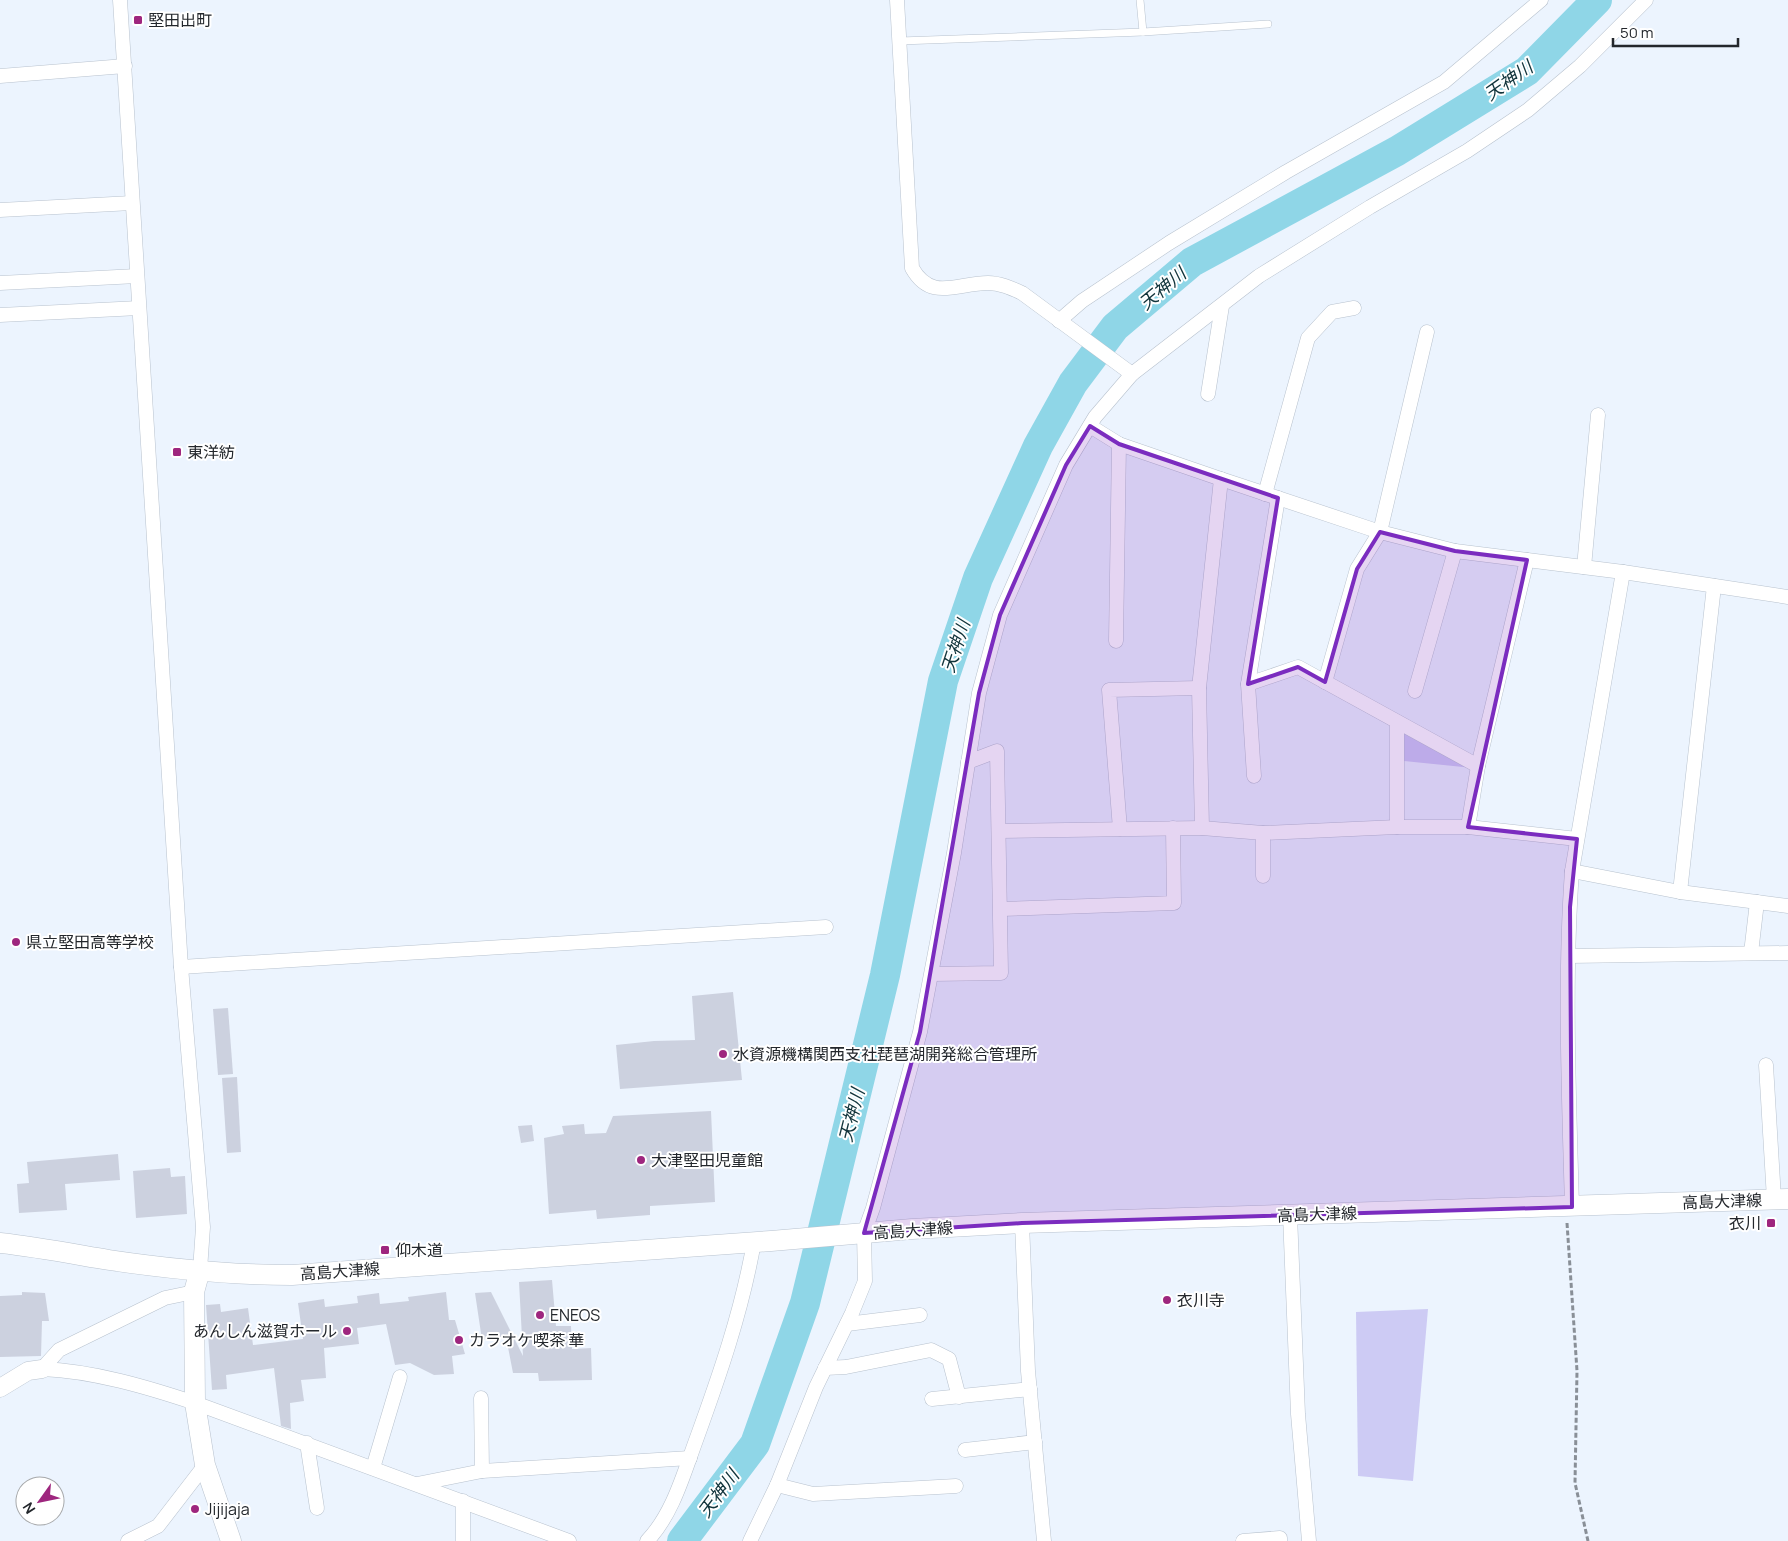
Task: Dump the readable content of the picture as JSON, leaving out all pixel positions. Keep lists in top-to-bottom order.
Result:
{
  "streets": {
    "main road": ["高島大津線"]
  },
  "water": ["天神川"],
  "places": {
    "transit": [
      "堅田出町",
      "東洋紡",
      "衣川",
      "仰木道"
    ],
    "other": [
      "県立堅田高等学校",
      "水資源機構関西支社琵琶湖開発総合管理所",
      "大津堅田児童館",
      "衣川寺",
      "ENEOS",
      "あんしん滋賀ホール",
      "カラオケ喫茶 華",
      "Jijijaja"
    ]
  },
  "scale_bar": "50 m",
  "north": "bottom left"
}
